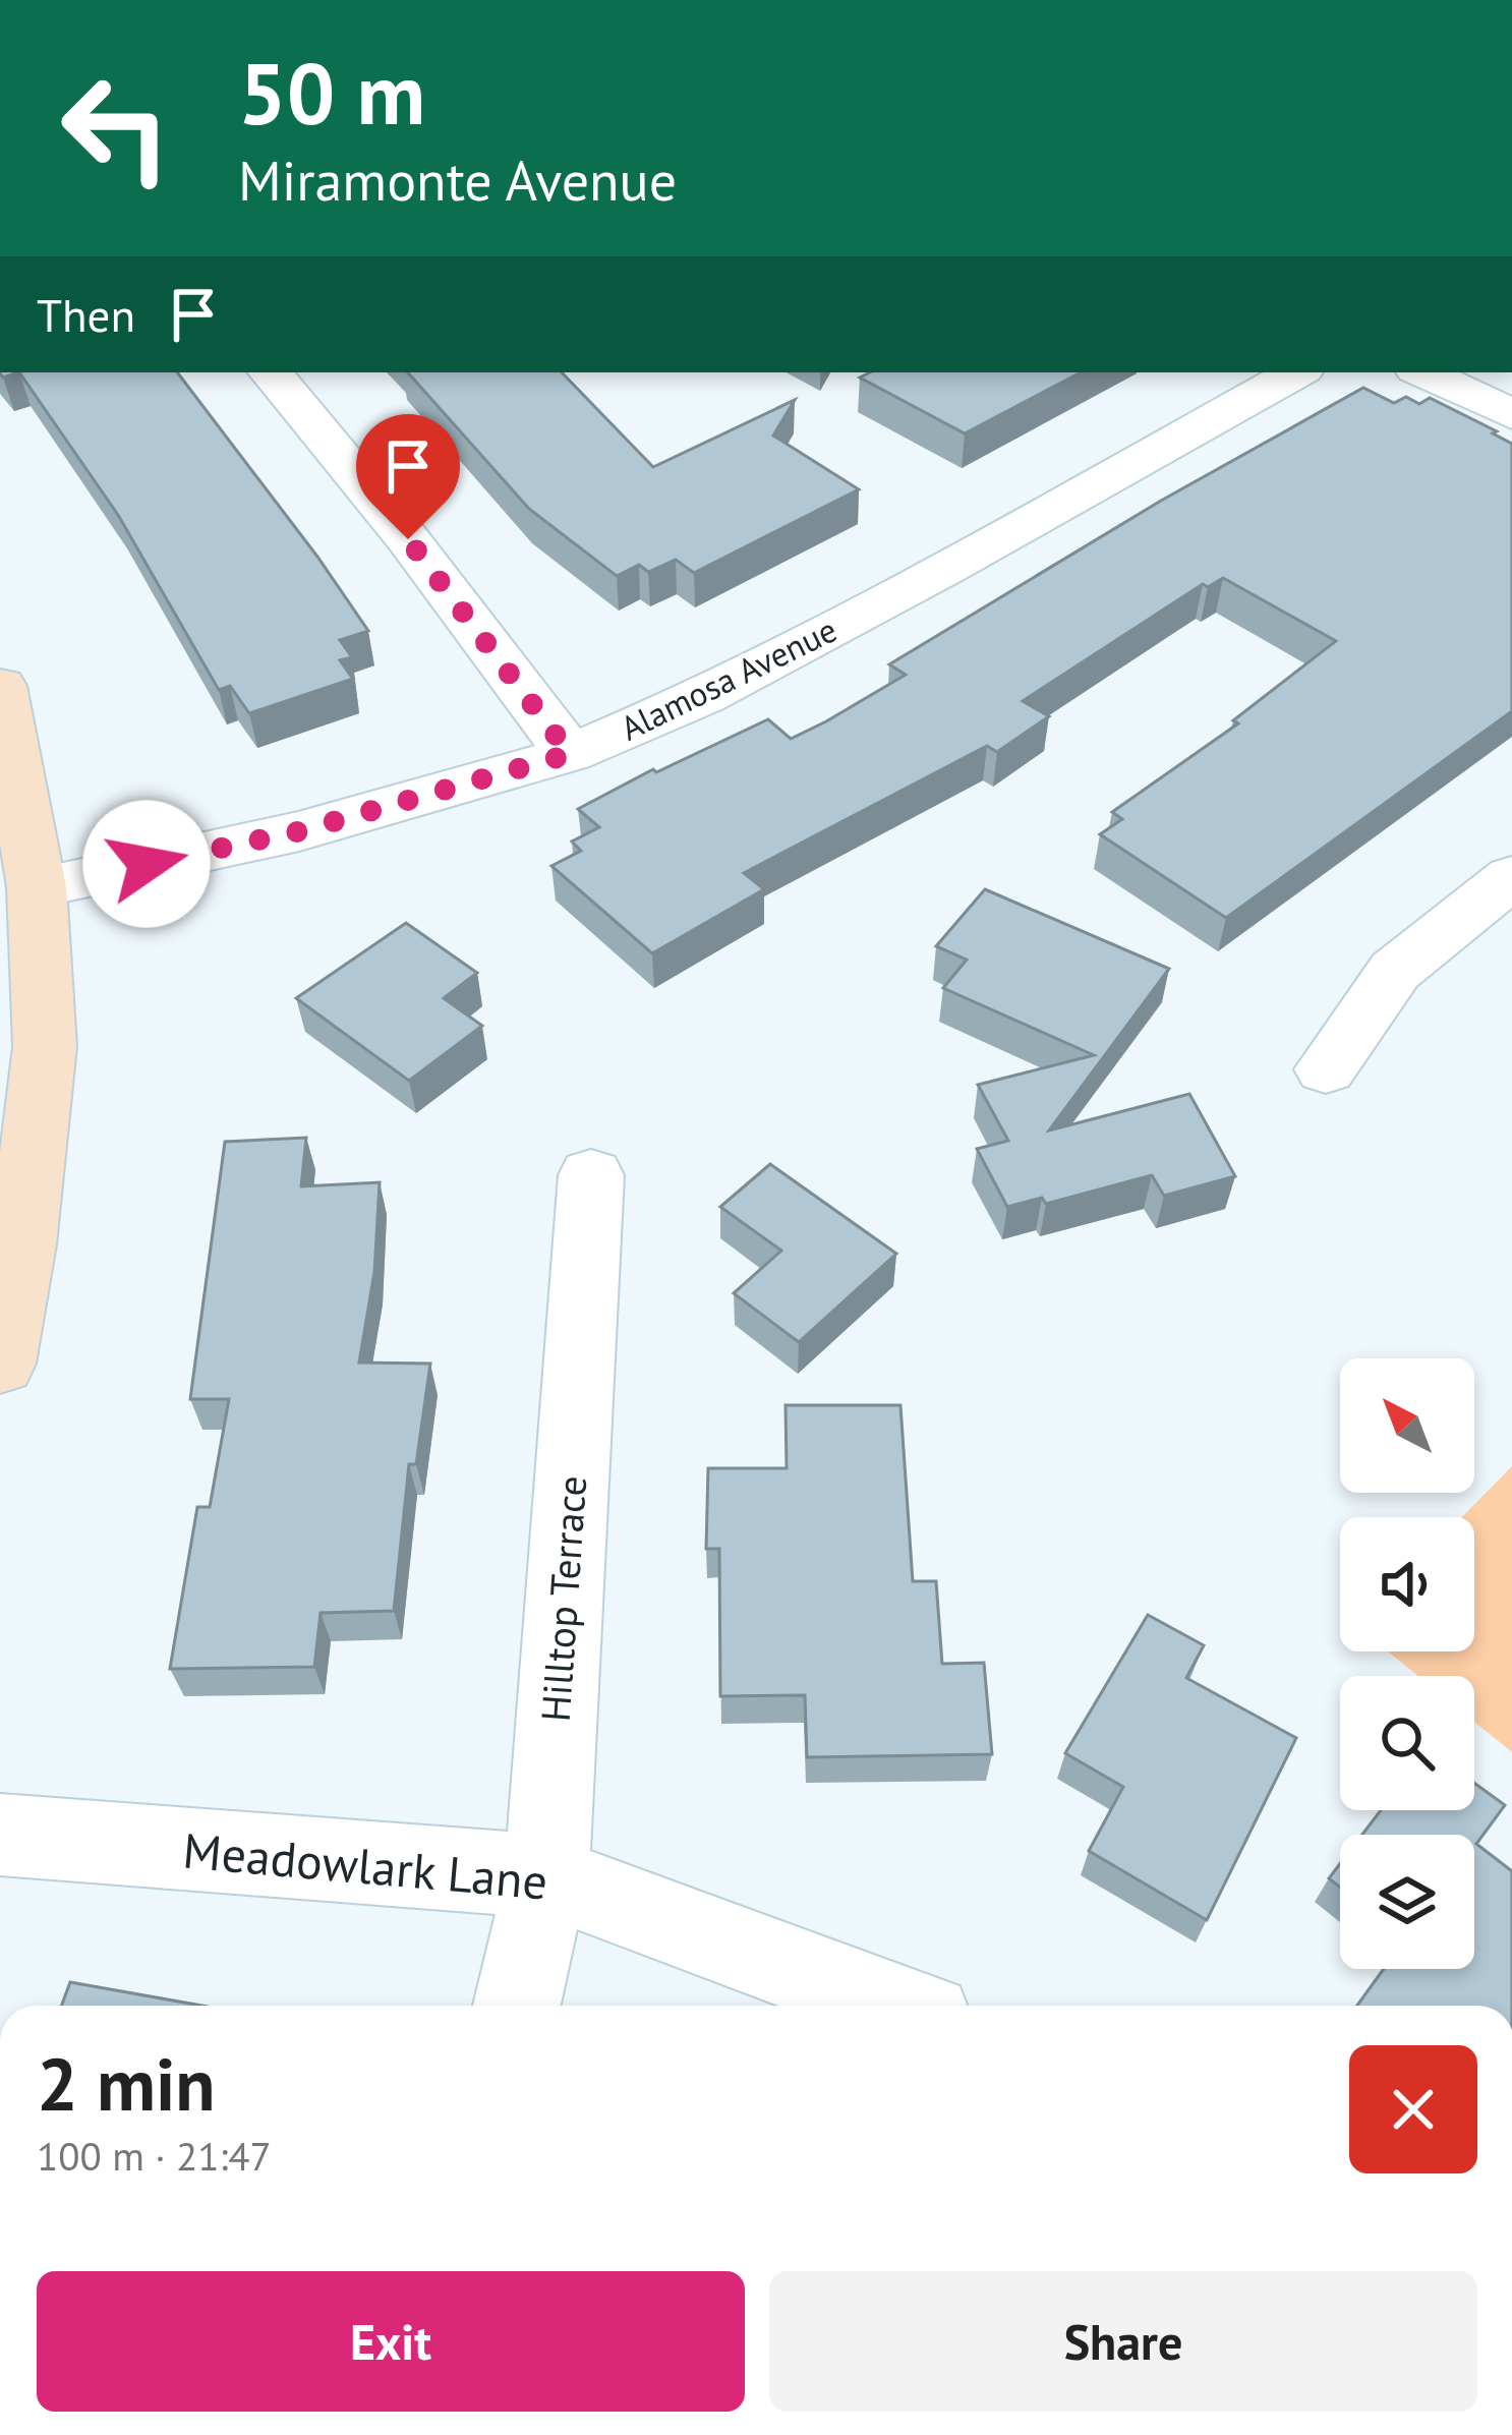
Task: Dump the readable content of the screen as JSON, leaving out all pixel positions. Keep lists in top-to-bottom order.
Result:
{
  "streets": {
    "street": ["Alamosa Avenue", "Hilltop Terrace", "Meadowlark Lane"]
  },
  "crossings": [
    ["Hilltop Terrace", "Meadowlark Lane"]
  ],
  "north": "top left",
  "page": {
    "turn": ["50 m", "Miramonte Avenue"],
    "then": "Then",
    "heading": ["2 min", "100 m · 21:47"],
    "buttons": ["Exit", "Share"]
  }
}
